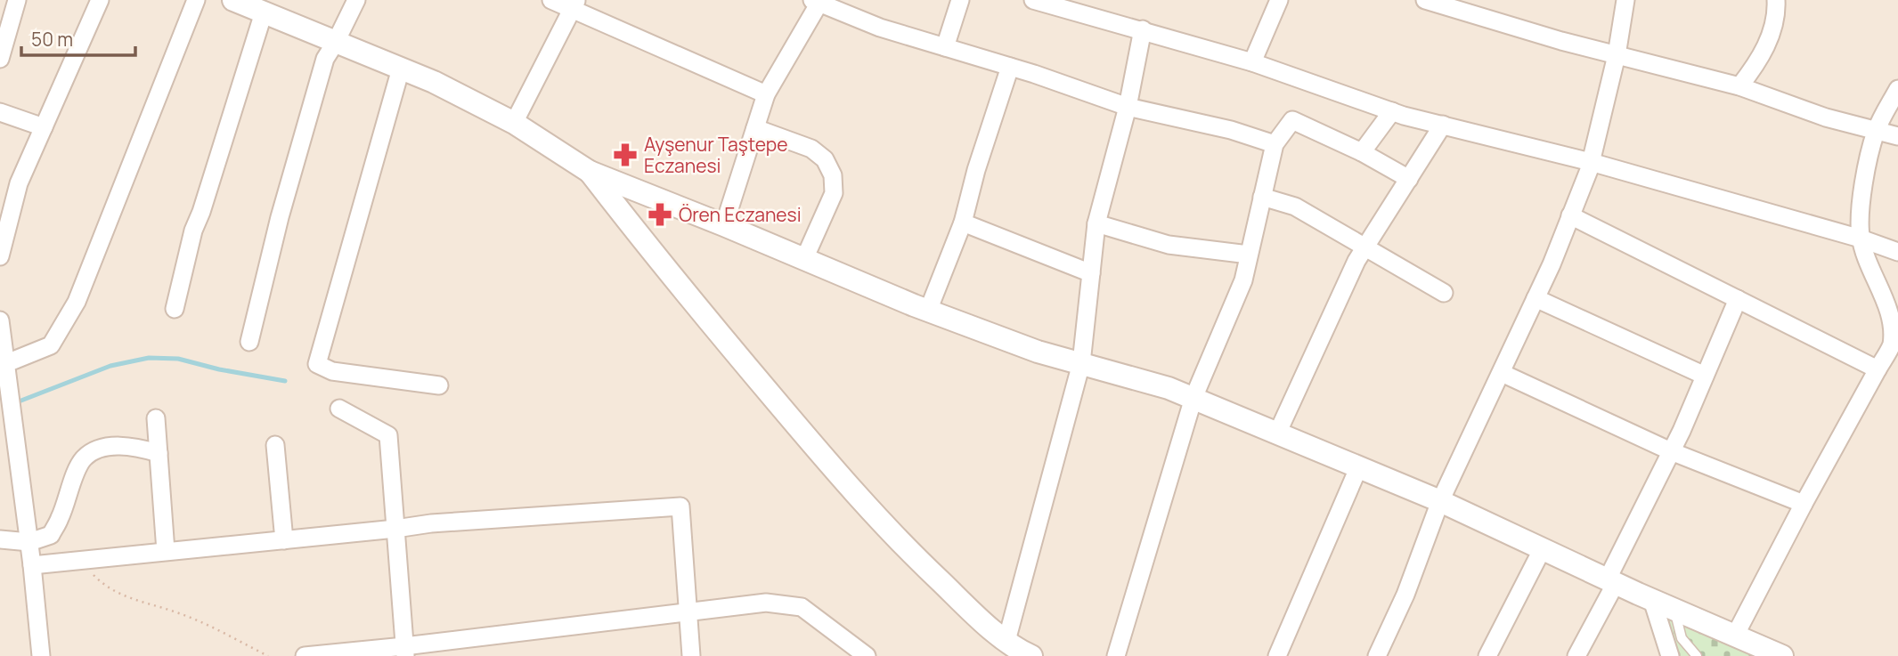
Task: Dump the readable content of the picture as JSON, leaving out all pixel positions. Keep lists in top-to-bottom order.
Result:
{
  "places": {
    "pharmacy": ["Ayşenur Taştepe Eczanesi", "Ören Eczanesi"]
  },
  "scale_bar": "50 m"
}
